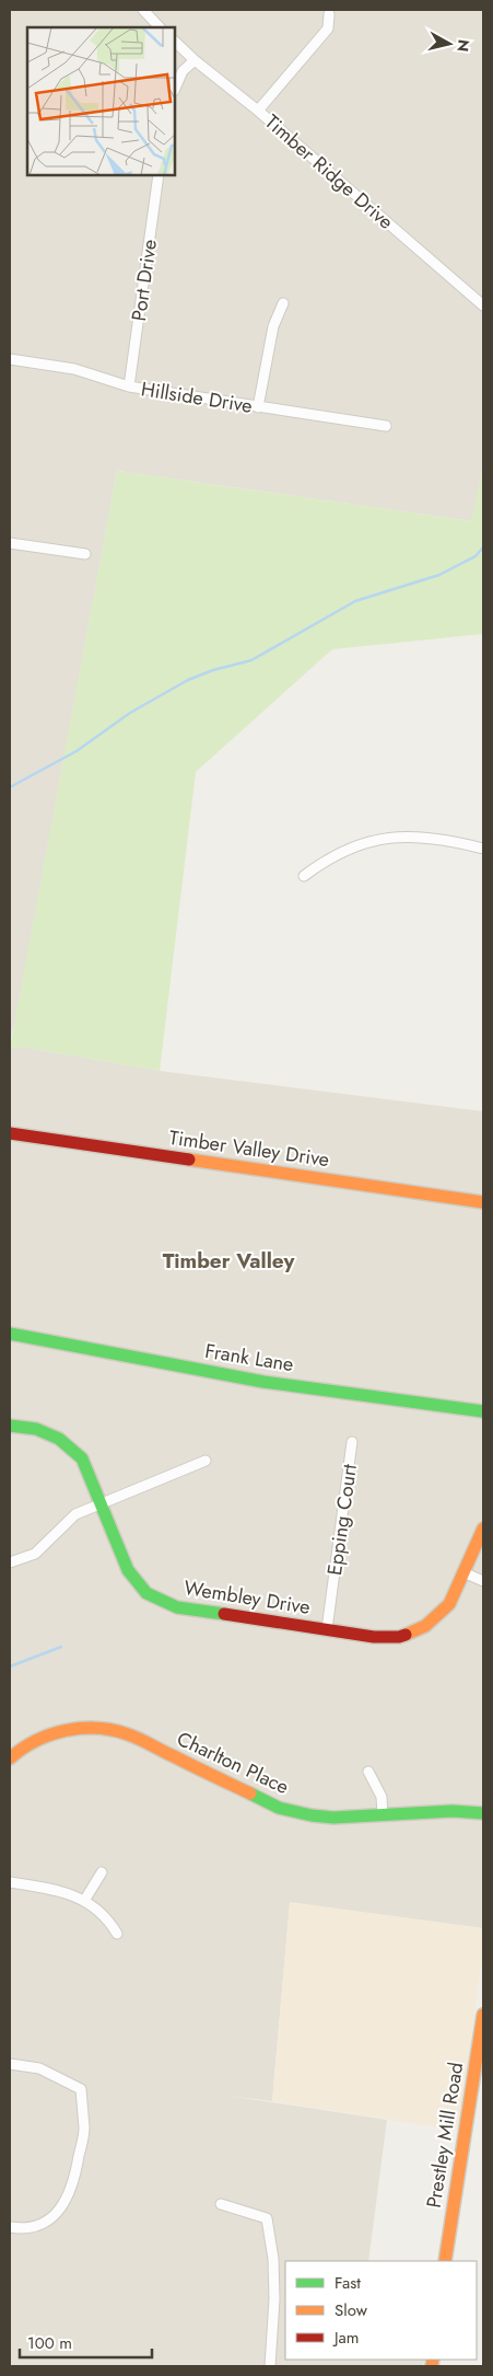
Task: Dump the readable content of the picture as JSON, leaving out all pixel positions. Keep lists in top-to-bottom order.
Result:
{
  "streets": {
    "street": [
      "Timber Ridge Drive",
      "Port Drive",
      "Hillside Drive",
      "Timber Valley Drive",
      "Frank Lane",
      "Epping Court",
      "Wembley Drive",
      "Charlton Place",
      "Prestley Mill Road"
    ]
  },
  "crossings": [
    ["Port Drive", "Hillside Drive"],
    ["Epping Court", "Wembley Drive"]
  ],
  "districts": ["Timber Valley"],
  "legend": ["Fast", "Slow", "Jam"],
  "scale_bar": "100 m",
  "north": "right"
}
